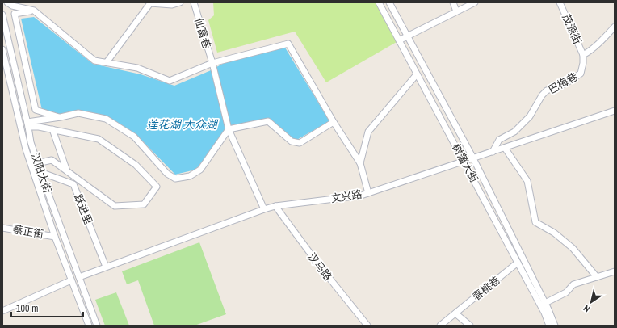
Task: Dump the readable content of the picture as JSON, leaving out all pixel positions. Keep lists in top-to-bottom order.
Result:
{
  "streets": {
    "street": [
      "茂源街",
      "仙富巷",
      "巴梅巷",
      "树藩大街",
      "汉阳大街",
      "文兴路",
      "跃进里",
      "蔡正街",
      "汉马路",
      "春桃巷"
    ]
  },
  "crossings": [
    ["茂源街", "巴梅巷"],
    ["仙富巷", "文兴路"],
    ["巴梅巷", "文兴路"],
    ["树藩大街", "文兴路"],
    ["树藩大街", "春桃巷"],
    ["汉阳大街", "文兴路"],
    ["汉阳大街", "跃进里"],
    ["汉阳大街", "蔡正街"],
    ["文兴路", "跃进里"],
    ["文兴路", "汉马路"]
  ],
  "water": ["莲花湖 大众湖"],
  "scale_bar": "100 m",
  "north": "bottom left"
}
